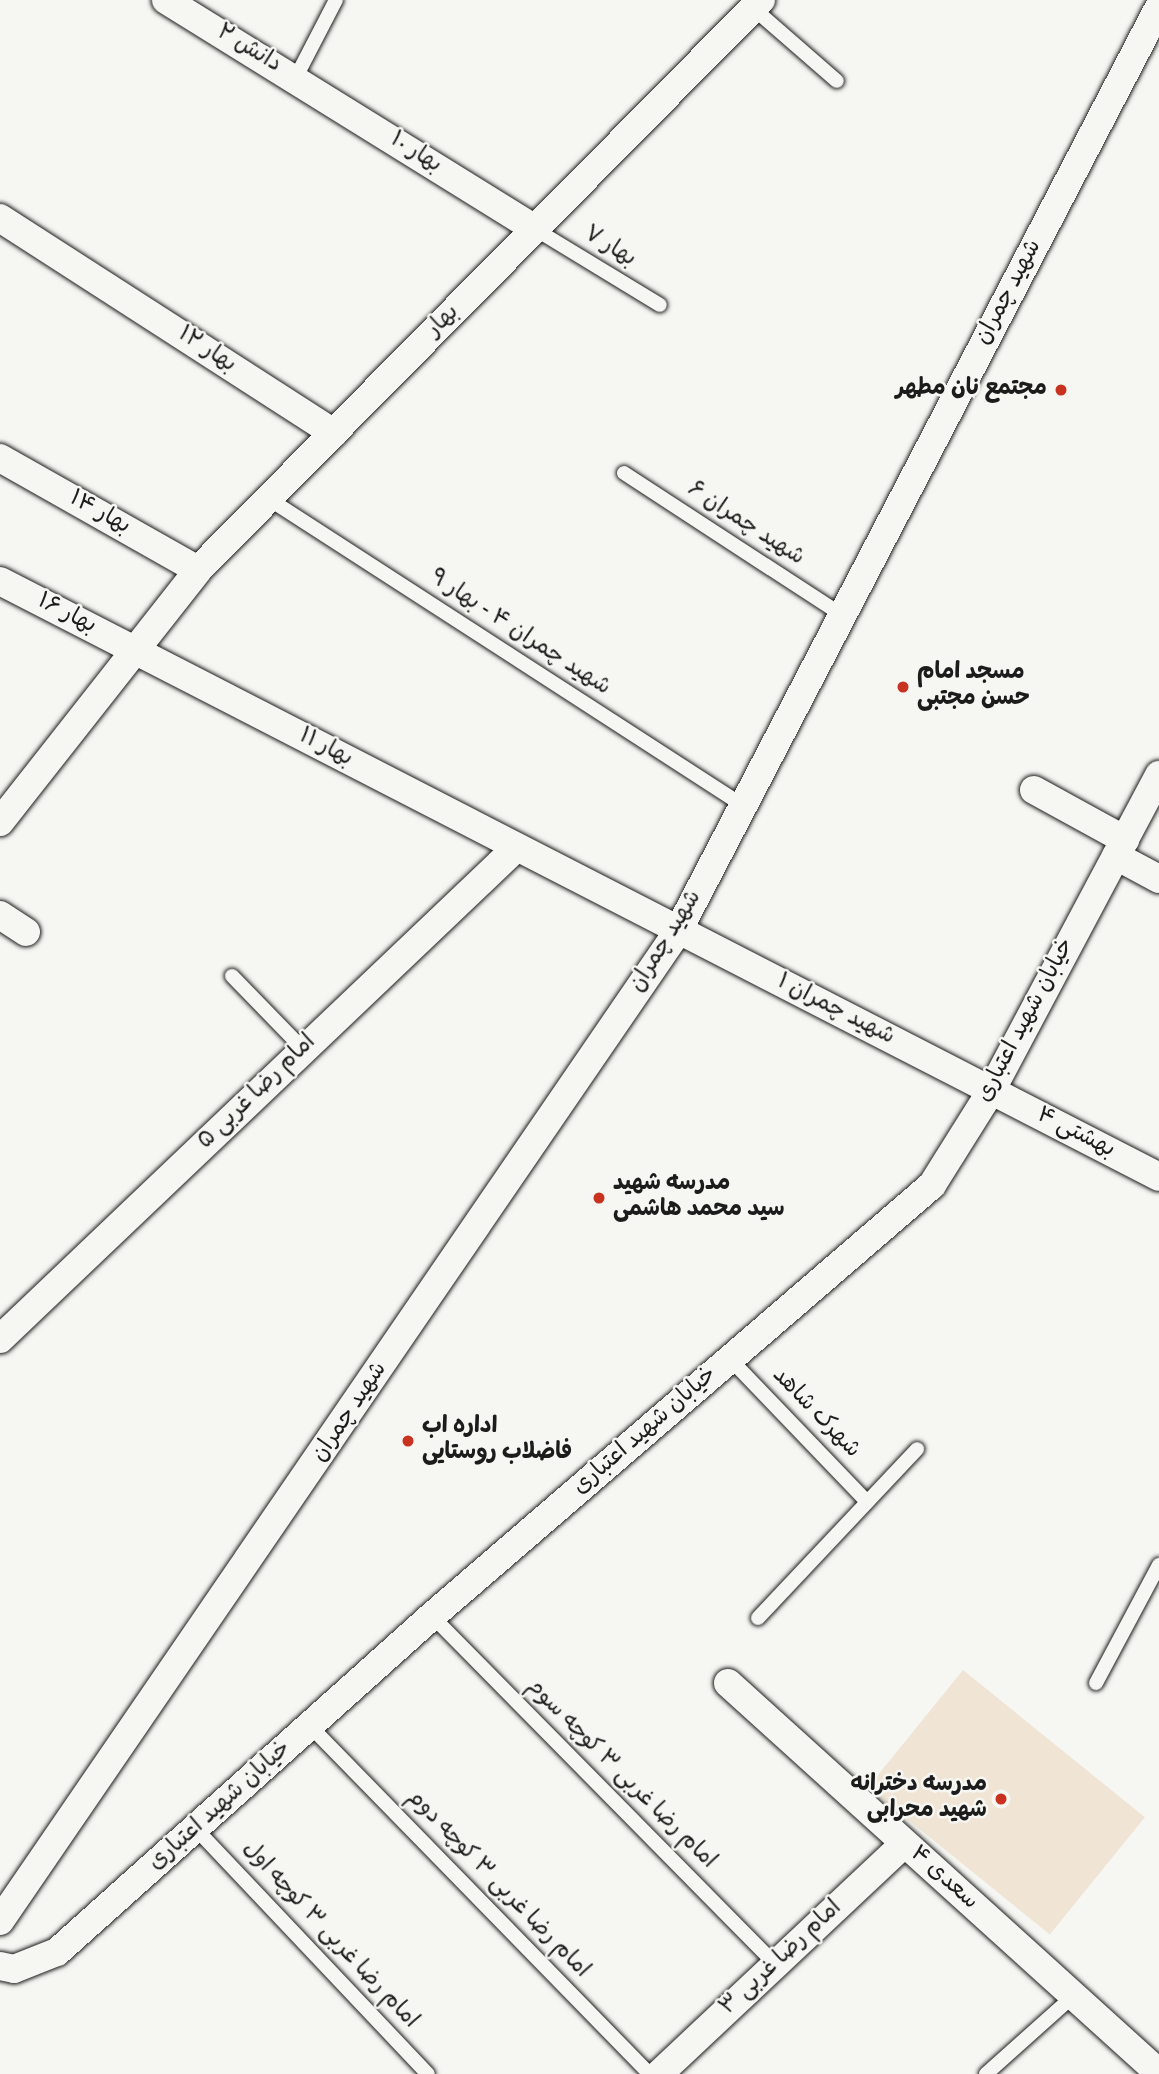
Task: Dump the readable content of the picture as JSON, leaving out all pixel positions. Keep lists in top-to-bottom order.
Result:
{
  "streets": {
    "street": [
      "دانش ۲",
      "بهار ۱۰",
      "شهید چمران",
      "بهار",
      "بهار ۱۲",
      "بهار ۱۴",
      "بهار ۱۶",
      "بهار ۱۱",
      "شهید چمران ۱",
      "خیابان شهید اعتباری",
      "امام رضا غربی ۵",
      "بهشتی ۴",
      "سعدی ۴",
      "امام رضا غربی ۳"
    ],
    "lane": [
      "بهار ۷",
      "شهید چمران ۶",
      "شهید چمران ۴ - بهار ۹",
      "شهرک شاهد",
      "امام رضا غربی ۳ کوچه سوم",
      "امام رضا غربی ۳ کوچه دوم",
      "امام رضا غربی ۳ کوچه اول"
    ]
  },
  "crossings": [
    ["دانش ۲", "بهار ۱۰"],
    ["بهار ۱۰", "بهار ۷"],
    ["بهار ۱۰", "بهار"],
    ["بهار ۷", "بهار"],
    ["شهید چمران", "شهید چمران ۶"],
    ["شهید چمران", "شهید چمران ۴ - بهار ۹"],
    ["شهید چمران", "بهار ۱۱"],
    ["شهید چمران", "شهید چمران ۱"],
    ["بهار", "بهار ۱۲"],
    ["بهار", "بهار ۱۴"],
    ["بهار", "بهار ۱۶"],
    ["بهار", "شهید چمران ۴ - بهار ۹"],
    ["بهار", "بهار ۱۱"],
    ["بهار ۱۶", "بهار ۱۱"],
    ["بهار ۱۱", "شهید چمران ۱"],
    ["بهار ۱۱", "امام رضا غربی ۵"],
    ["شهید چمران ۱", "خیابان شهید اعتباری"],
    ["شهید چمران ۱", "بهشتی ۴"],
    ["خیابان شهید اعتباری", "بهشتی ۴"],
    ["خیابان شهید اعتباری", "شهرک شاهد"],
    ["خیابان شهید اعتباری", "امام رضا غربی ۳ کوچه سوم"],
    ["خیابان شهید اعتباری", "امام رضا غربی ۳ کوچه دوم"],
    ["خیابان شهید اعتباری", "امام رضا غربی ۳ کوچه اول"],
    ["امام رضا غربی ۳ کوچه سوم", "امام رضا غربی ۳"],
    ["سعدی ۴", "امام رضا غربی ۳"]
  ],
  "places": [
    "مجتمع نان مطهر",
    "مسجد امام حسن مجتبی",
    "مدرسه شهید سید محمد هاشمی",
    "اداره اب فاضلاب روستایی",
    "مدرسه دخترانه شهید محرابی"
  ]
}
